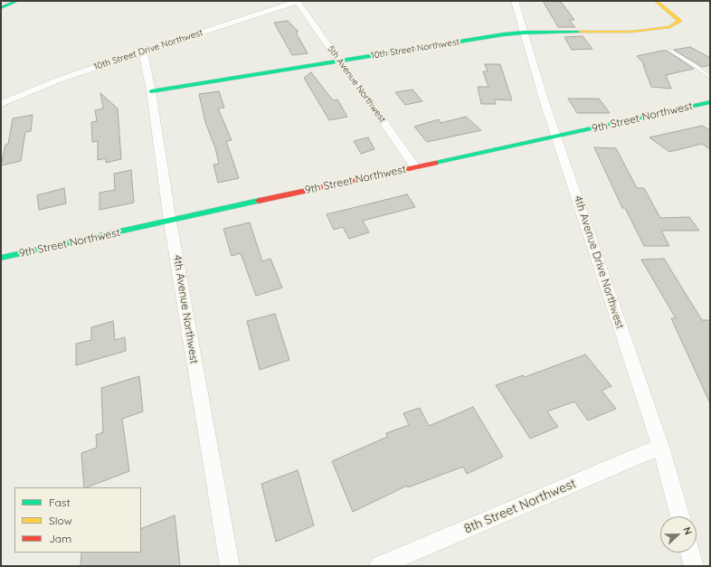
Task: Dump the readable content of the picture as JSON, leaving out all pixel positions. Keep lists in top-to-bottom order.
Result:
{
  "streets": {
    "street": [
      "10th Street Northwest",
      "10th Street Drive Northwest",
      "5th Avenue Northwest",
      "9th Street Northwest",
      "4th Avenue Drive Northwest",
      "4th Avenue Northwest",
      "8th Street Northwest"
    ]
  },
  "crossings": [
    ["10th Street Northwest", "5th Avenue Northwest"],
    ["10th Street Northwest", "4th Avenue Drive Northwest"],
    ["10th Street Northwest", "4th Avenue Northwest"],
    ["10th Street Drive Northwest", "5th Avenue Northwest"],
    ["10th Street Drive Northwest", "4th Avenue Northwest"],
    ["5th Avenue Northwest", "9th Street Northwest"],
    ["9th Street Northwest", "4th Avenue Drive Northwest"],
    ["9th Street Northwest", "4th Avenue Northwest"],
    ["4th Avenue Drive Northwest", "8th Street Northwest"]
  ],
  "legend": ["Fast", "Slow", "Jam"],
  "north": "right"
}
